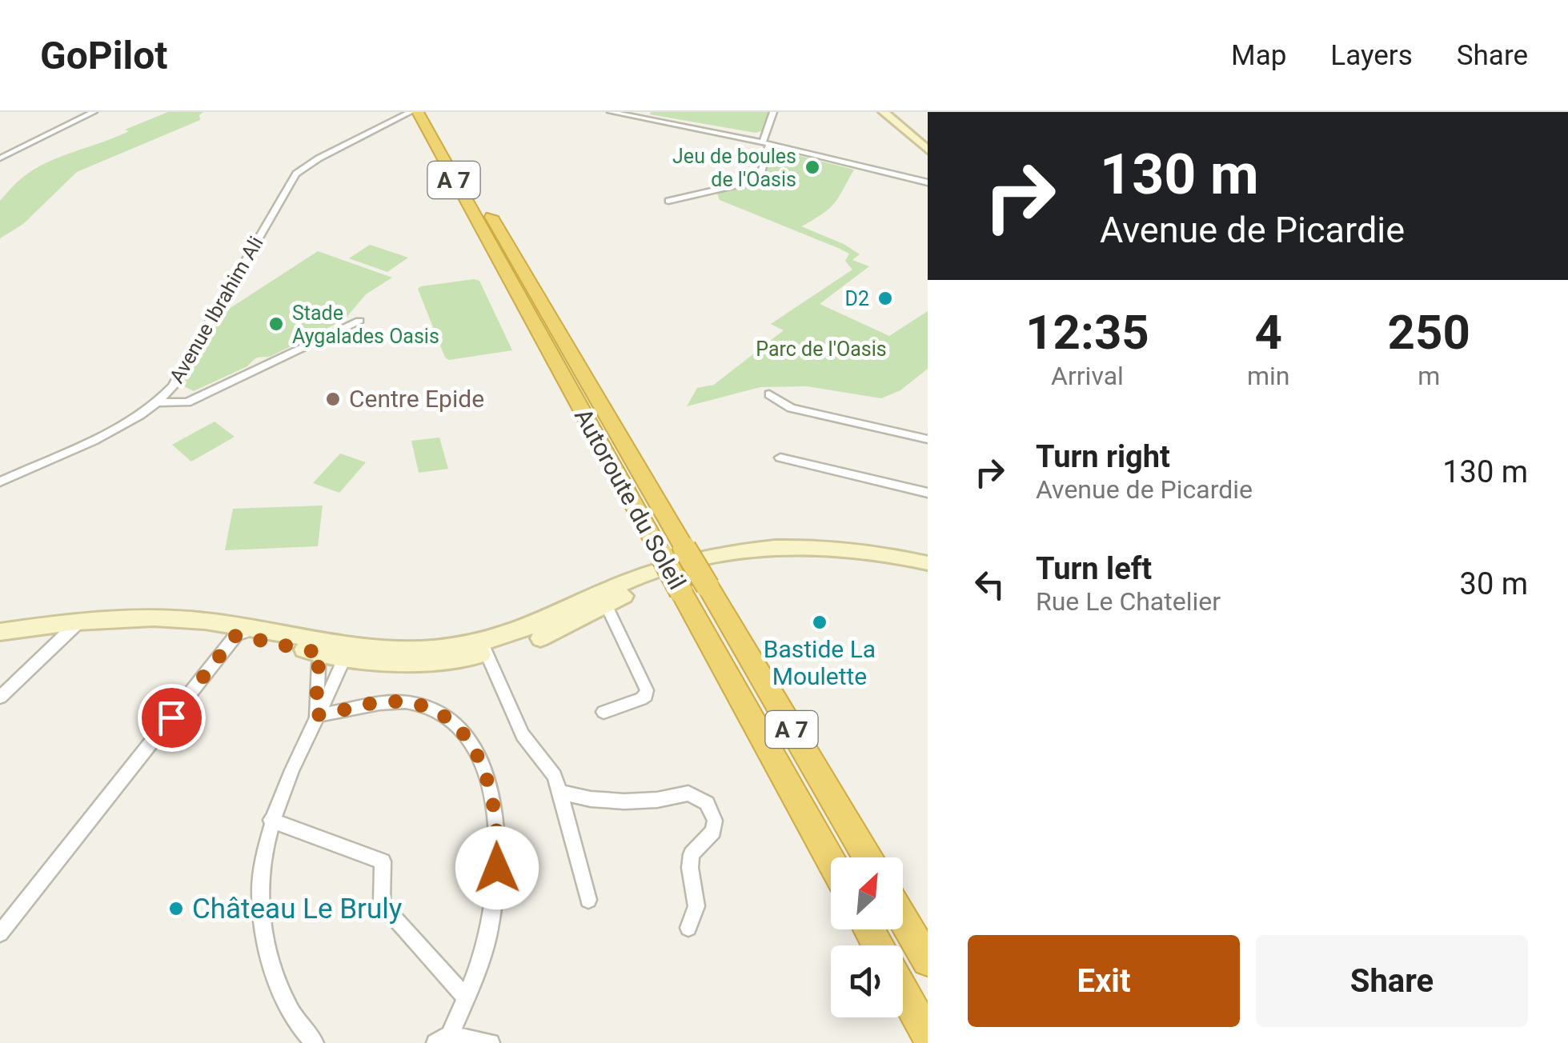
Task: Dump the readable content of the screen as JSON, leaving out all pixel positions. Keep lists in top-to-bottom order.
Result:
{
  "streets": {
    "highway": ["A 7", "Autoroute du Soleil"],
    "street": ["Avenue Ibrahim Ali"]
  },
  "crossings": [
    ["Avenue Ibrahim Ali", "Autoroute du Soleil"]
  ],
  "parks": ["Parc de l'Oasis"],
  "places": [
    "Jeu de boules de l'Oasis",
    "D2",
    "Stade Aygalades Oasis",
    "Centre Epide",
    "Bastide La Moulette",
    "Château Le Bruly"
  ],
  "north": "top right",
  "page": {
    "header": "GoPilot",
    "nav": ["Map", "Layers", "Share"],
    "turn": ["130 m", "Avenue de Picardie"],
    "eta": [
      "12:35",
      "Arrival",
      "4",
      "min",
      "250",
      "m"
    ],
    "list": [
      {
        "name": "Turn right",
        "note": "Avenue de Picardie",
        "value": "130 m"
      },
      {
        "name": "Turn left",
        "note": "Rue Le Chatelier",
        "value": "30 m"
      }
    ],
    "buttons": ["Exit", "Share"]
  }
}
